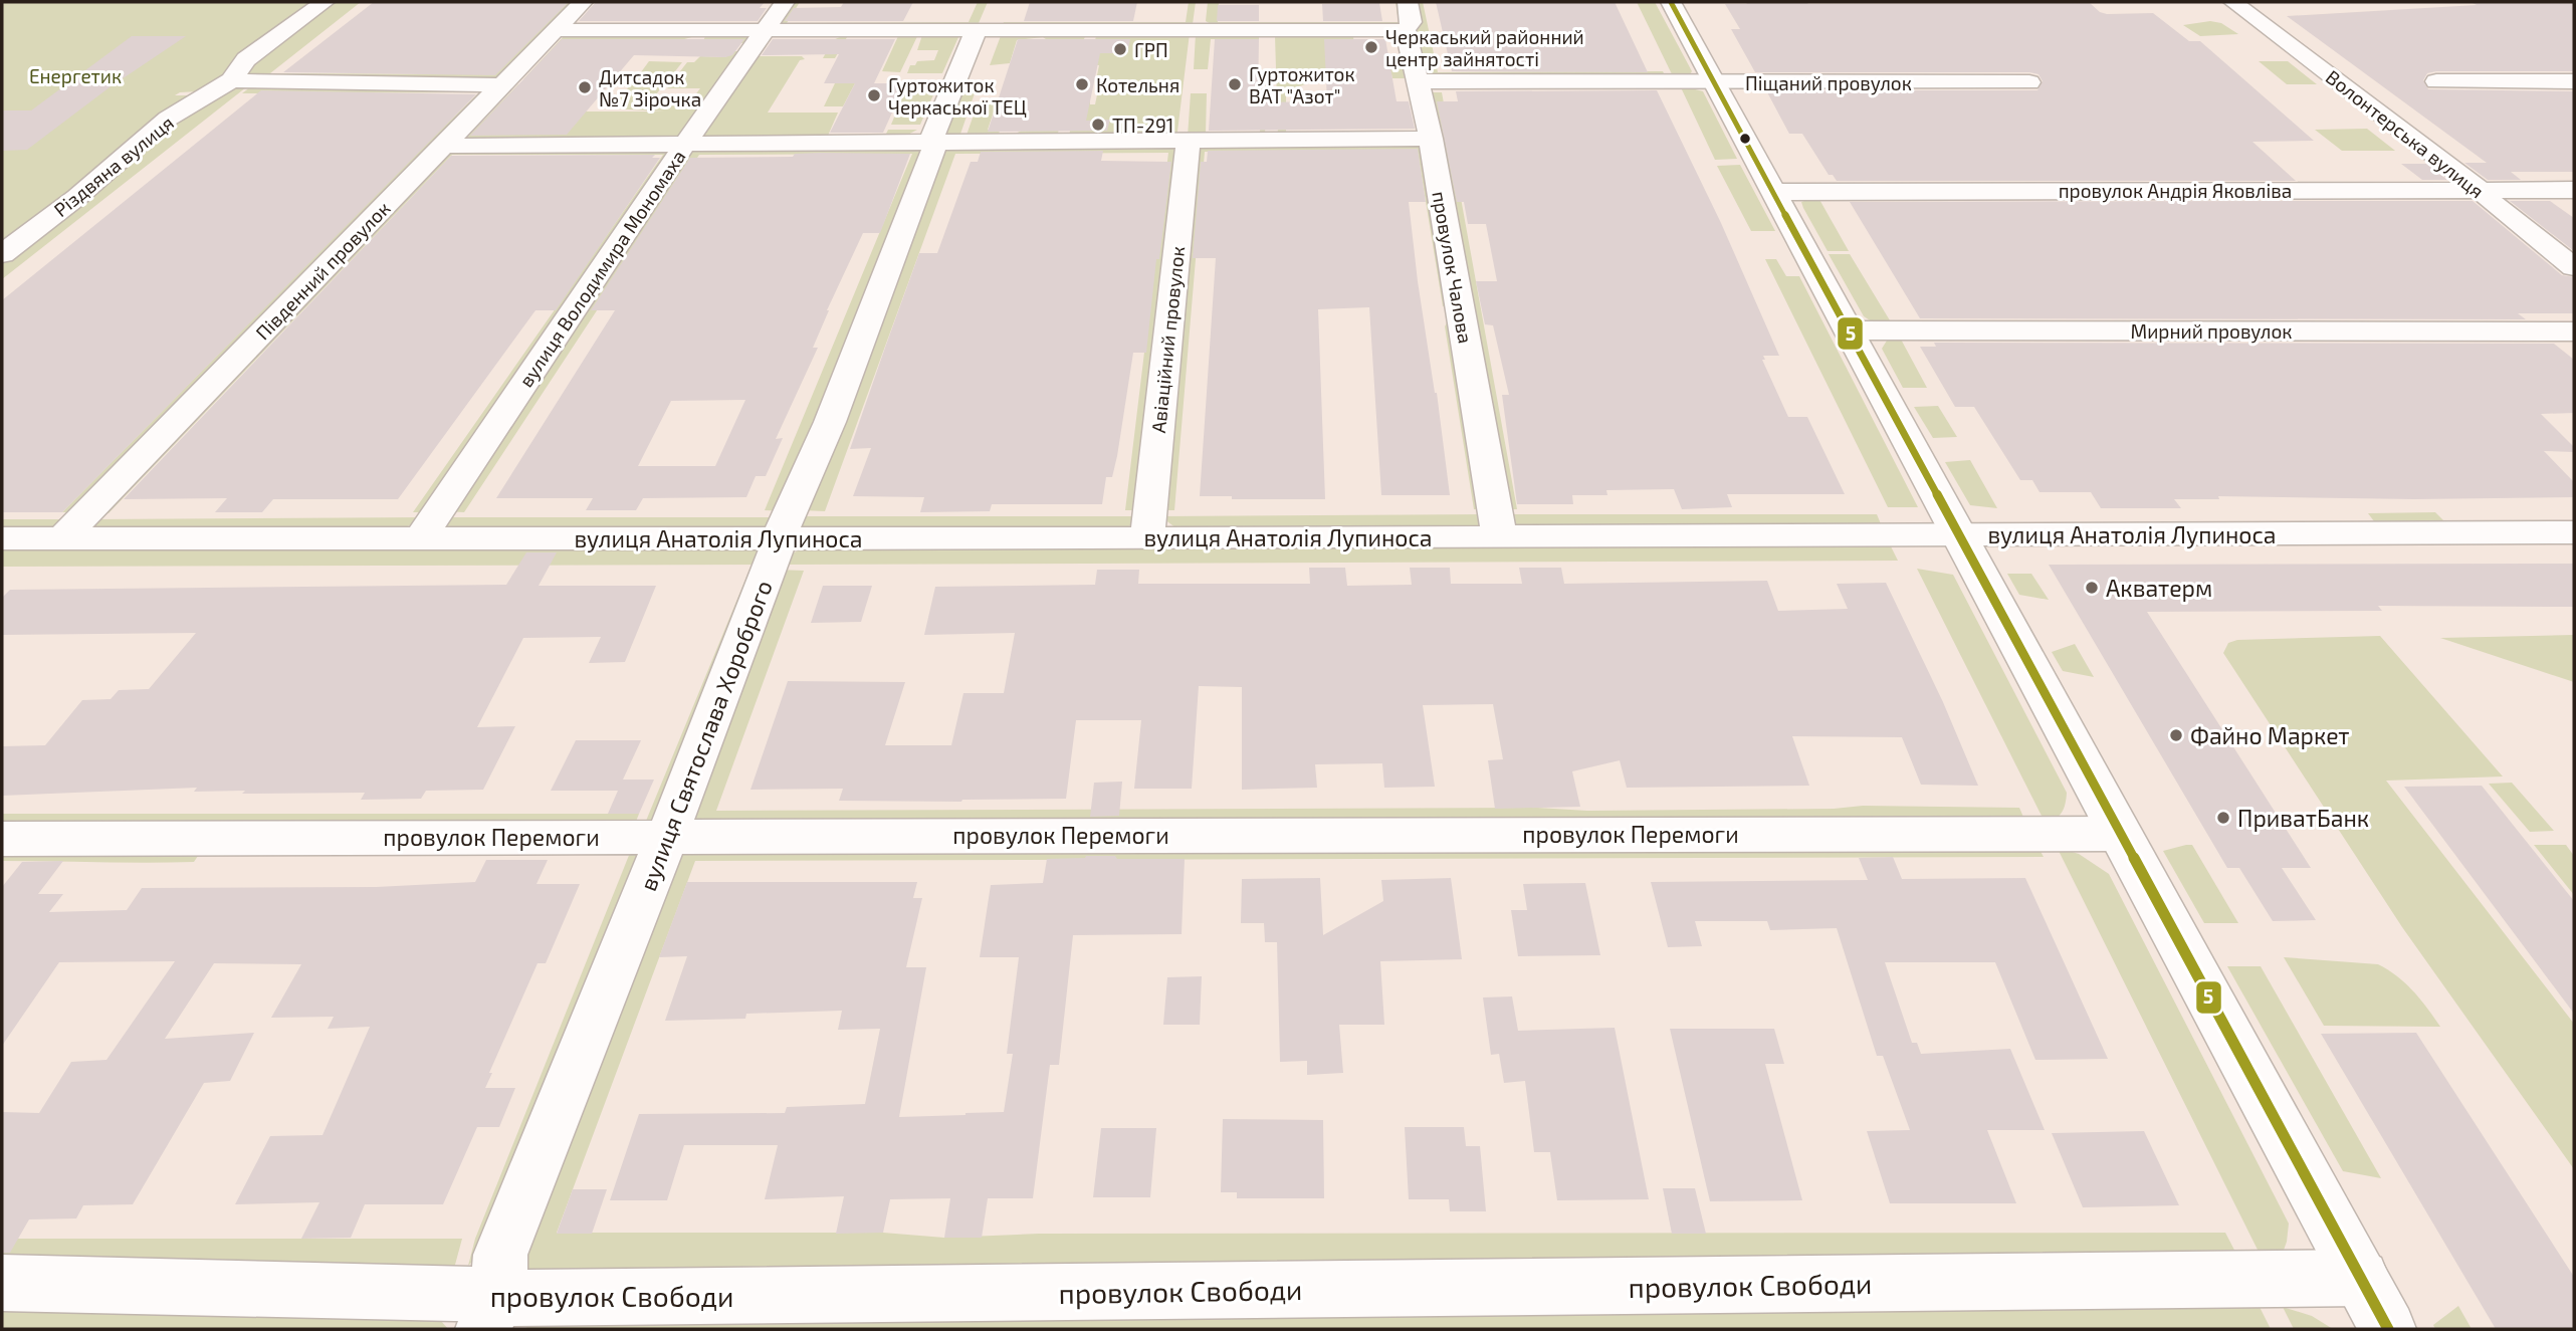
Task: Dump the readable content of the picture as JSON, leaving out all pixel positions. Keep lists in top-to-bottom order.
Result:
{
  "streets": {
    "street": [
      "Піщаний провулок",
      "Волонтерська вулиця",
      "Різдвяна вулиця",
      "провулок Андрія Яковліва",
      "провулок Чалова",
      "вулиця Володимира Мономаха",
      "Південний провулок",
      "Мирний провулок",
      "Авіаційний провулок",
      "вулиця Анатолія Лупиноса",
      "вулиця Святослава Хороброго",
      "провулок Перемоги",
      "провулок Свободи"
    ]
  },
  "crossings": [
    ["Піщаний провулок", "провулок Чалова"],
    ["Волонтерська вулиця", "провулок Андрія Яковліва"],
    ["провулок Чалова", "вулиця Анатолія Лупиноса"],
    ["вулиця Володимира Мономаха", "вулиця Анатолія Лупиноса"],
    ["Південний провулок", "вулиця Анатолія Лупиноса"],
    ["Авіаційний провулок", "вулиця Анатолія Лупиноса"],
    ["вулиця Анатолія Лупиноса", "вулиця Святослава Хороброго"],
    ["вулиця Святослава Хороброго", "провулок Перемоги"],
    ["вулиця Святослава Хороброго", "провулок Свободи"]
  ],
  "parks": ["Енергетик"],
  "places": [
    "Черкаський районний центр зайнятості",
    "ГРП",
    "Котельня",
    "Гуртожиток ВАТ \"Азот\"",
    "Дитсадок №7 Зірочка",
    "Гуртожиток Черкаської ТЕЦ",
    "ТП-291",
    "Акватерм",
    "Файно Маркет",
    "ПриватБанк"
  ],
  "lines": ["transit line 5"]
}
